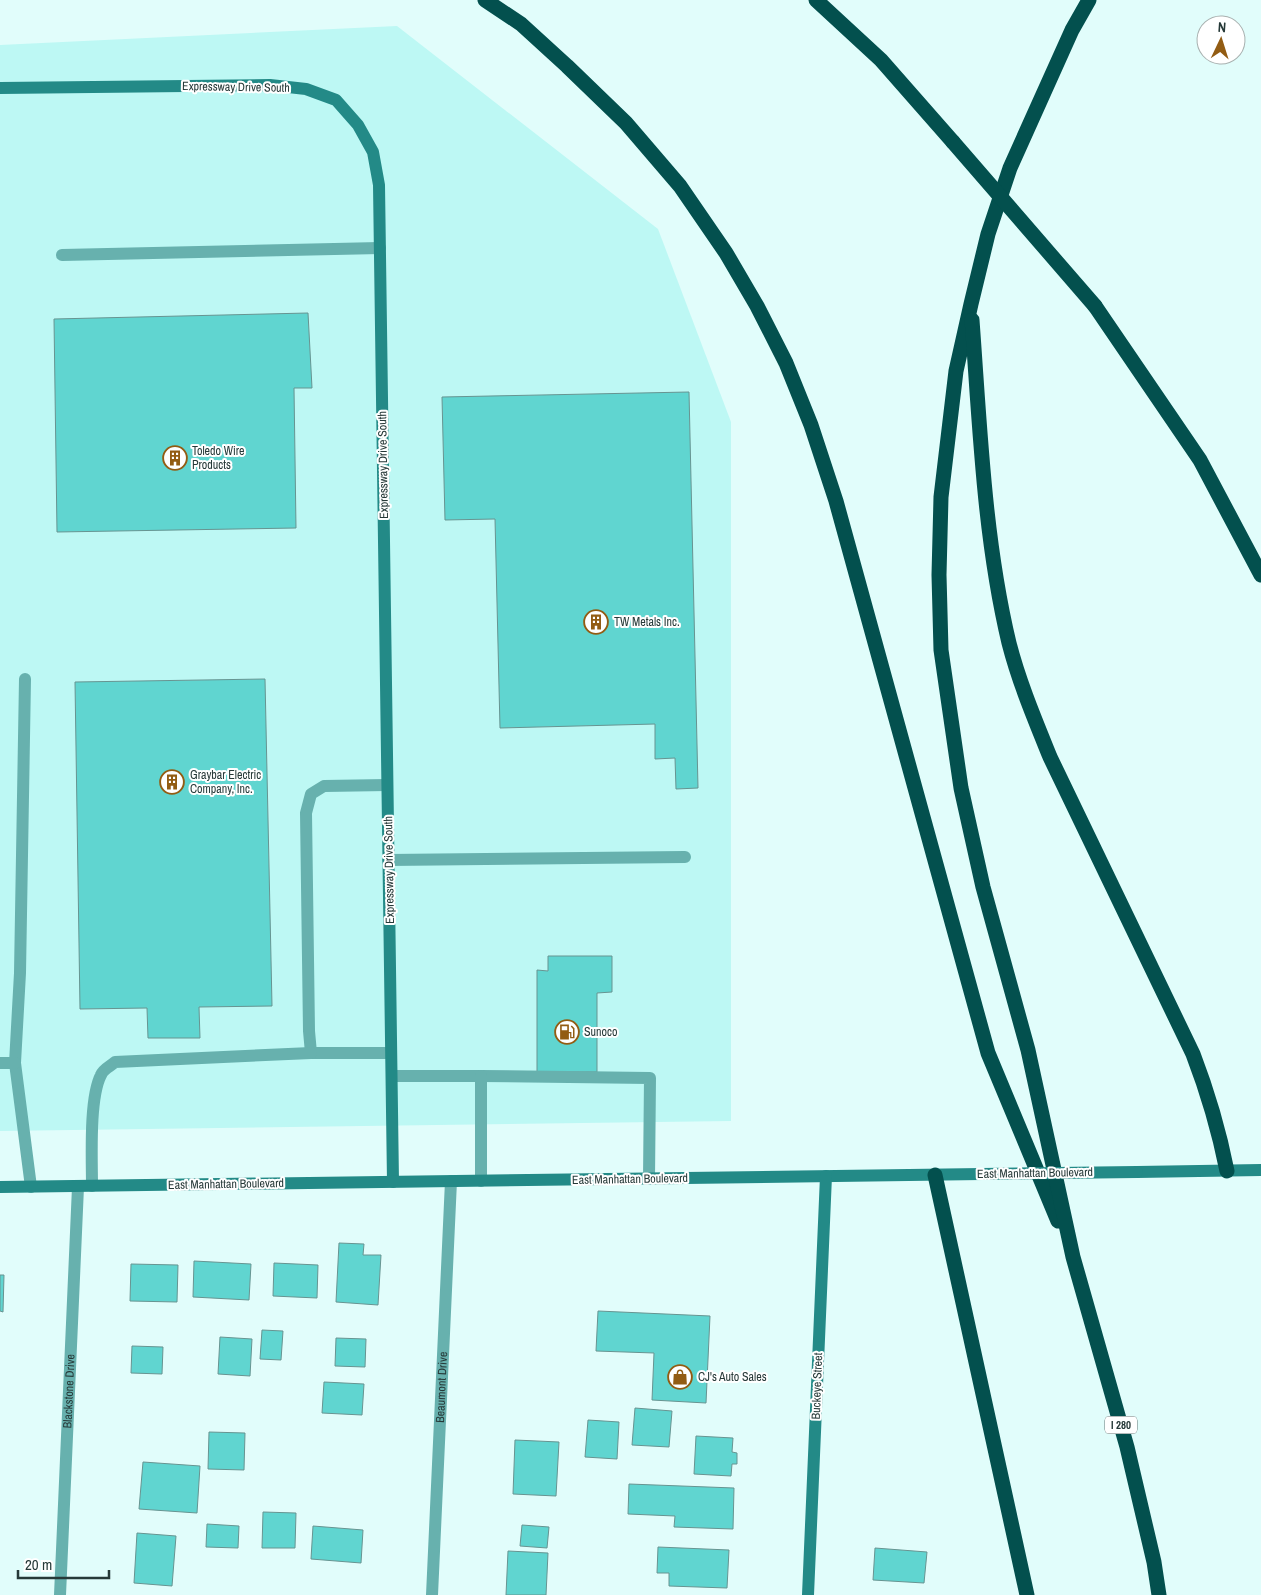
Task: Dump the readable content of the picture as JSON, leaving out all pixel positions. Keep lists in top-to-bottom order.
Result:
{
  "streets": {
    "highway": ["I 280"],
    "street": [
      "Expressway Drive South",
      "East Manhattan Boulevard",
      "Buckeye Street",
      "Beaumont Drive",
      "Blackstone Drive"
    ]
  },
  "crossings": [
    ["Expressway Drive South", "East Manhattan Boulevard"],
    ["East Manhattan Boulevard", "Buckeye Street"],
    ["East Manhattan Boulevard", "Beaumont Drive"],
    ["East Manhattan Boulevard", "Blackstone Drive"]
  ],
  "places": {
    "building": ["Toledo Wire Products", "TW Metals Inc.", "Graybar Electric Company, Inc."],
    "fuel station": ["Sunoco"],
    "shop": ["CJ's Auto Sales"]
  },
  "scale_bar": "20 m",
  "north": "top"
}
